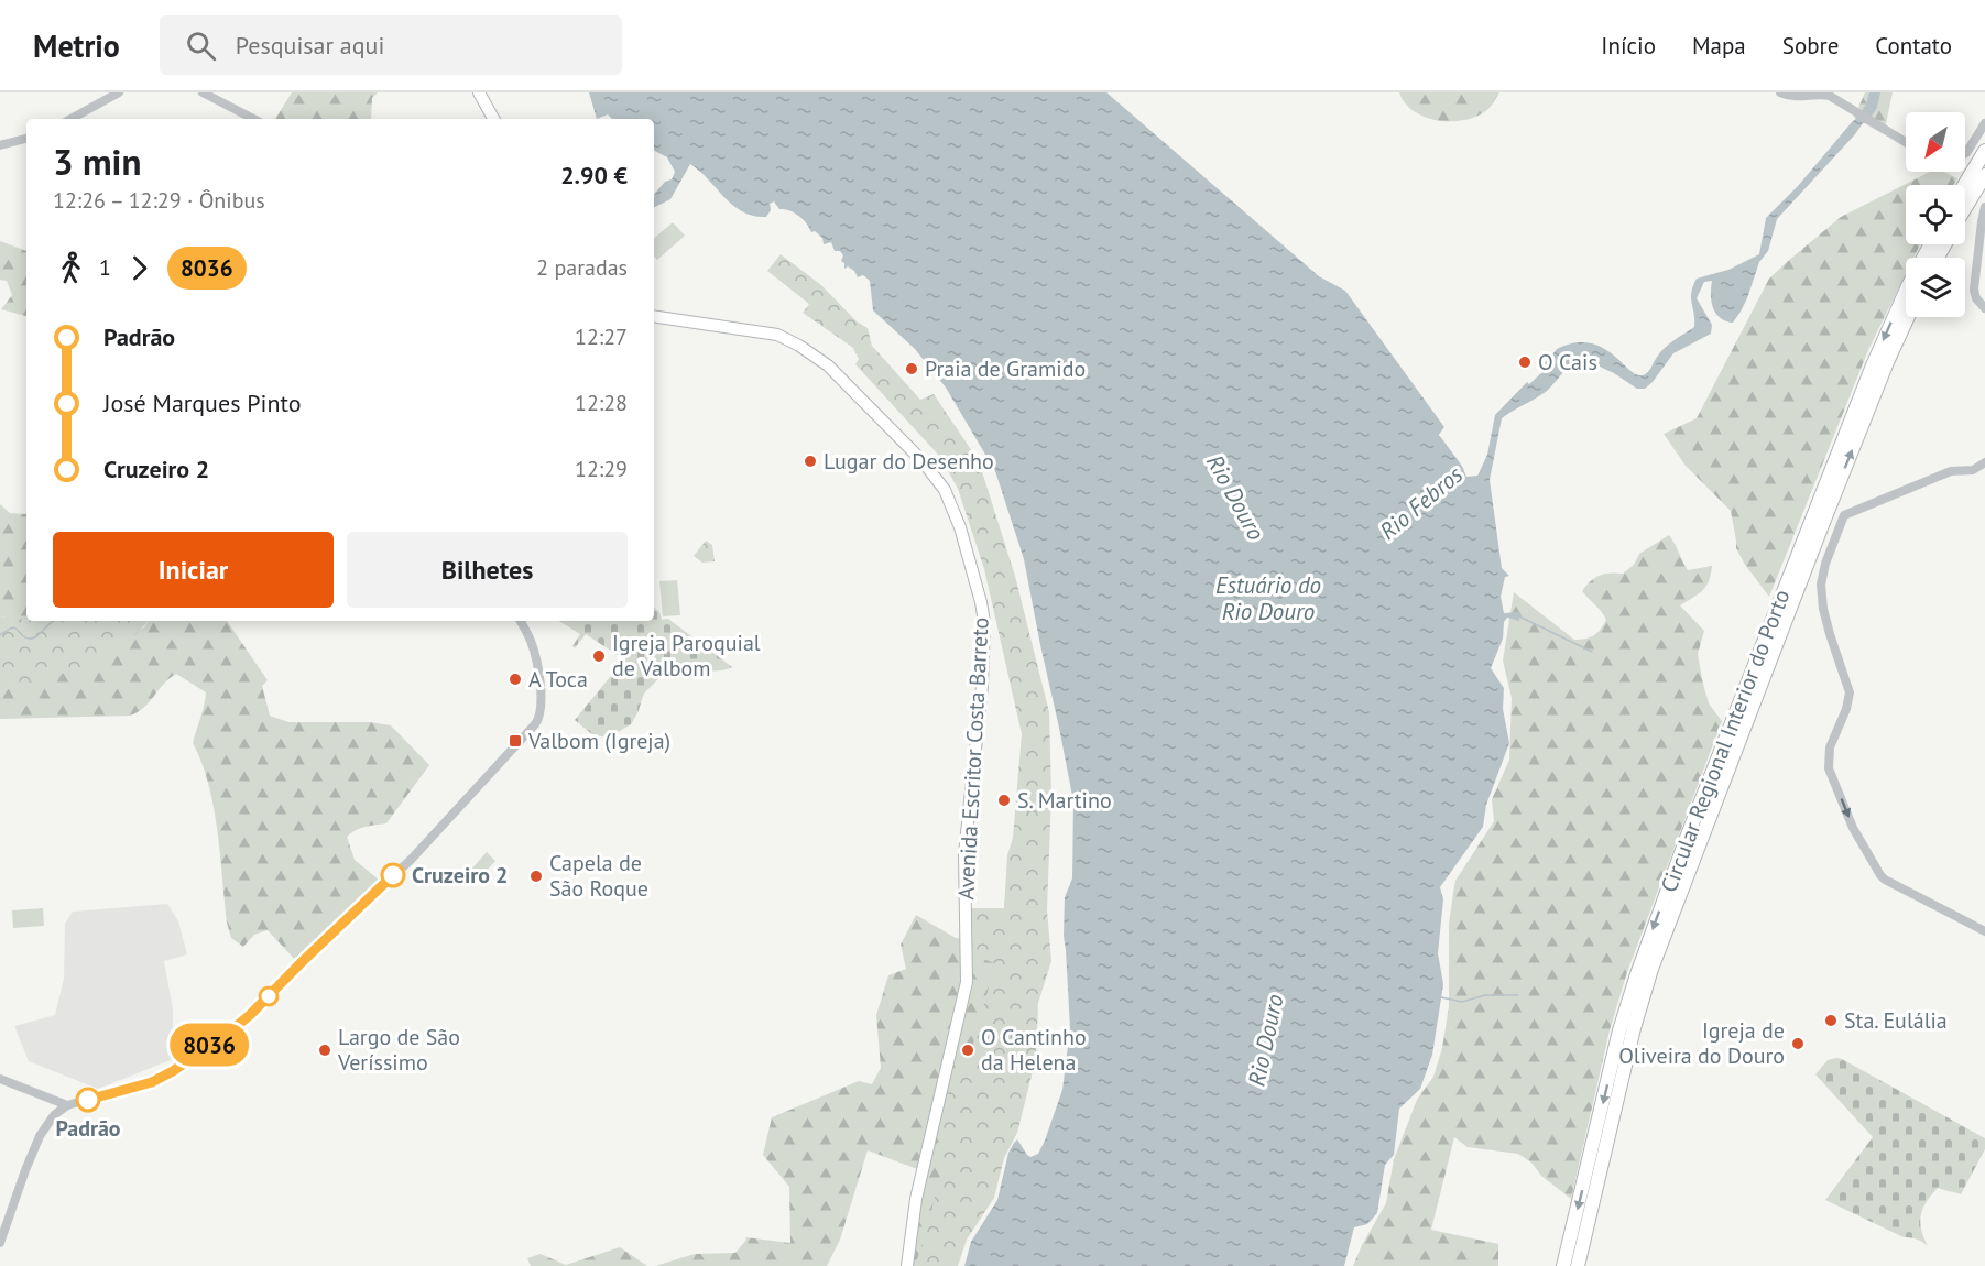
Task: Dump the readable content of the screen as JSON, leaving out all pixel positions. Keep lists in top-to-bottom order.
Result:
{
  "streets": {
    "highway": ["Circular Regional Interior do Porto"],
    "main road": ["Avenida Escritor Costa Barreto"]
  },
  "water": ["Rio Douro", "Rio Febros", "Estuário do Rio Douro"],
  "places": {
    "other": [
      "O Cais",
      "Praia de Gramido",
      "Lugar do Desenho",
      "Igreja Paroquial de Valbom",
      "A Toca",
      "S. Martino",
      "Cruzeiro 2",
      "Capela de São Roque",
      "Sta. Eulália",
      "Igreja de Oliveira do Douro",
      "Largo de São Veríssimo",
      "O Cantinho da Helena",
      "Padrão"
    ],
    "transit": ["Valbom (Igreja)"]
  },
  "lines": ["bus line 8036"],
  "north": "bottom left",
  "page": {
    "header": "Metrio",
    "search": "Pesquisar aqui",
    "nav": [
      "Início",
      "Mapa",
      "Sobre",
      "Contato"
    ],
    "on_map": "8036",
    "heading": ["3 min", "12:26 – 12:29 · Ônibus", "2.90 €"],
    "legs": ["1", "8036", "2 paradas"],
    "list": [
      {
        "name": "Padrão",
        "value": "12:27"
      },
      {
        "name": "José Marques Pinto",
        "value": "12:28"
      },
      {
        "name": "Cruzeiro 2",
        "value": "12:29"
      }
    ],
    "buttons": ["Iniciar", "Bilhetes"]
  }
}
